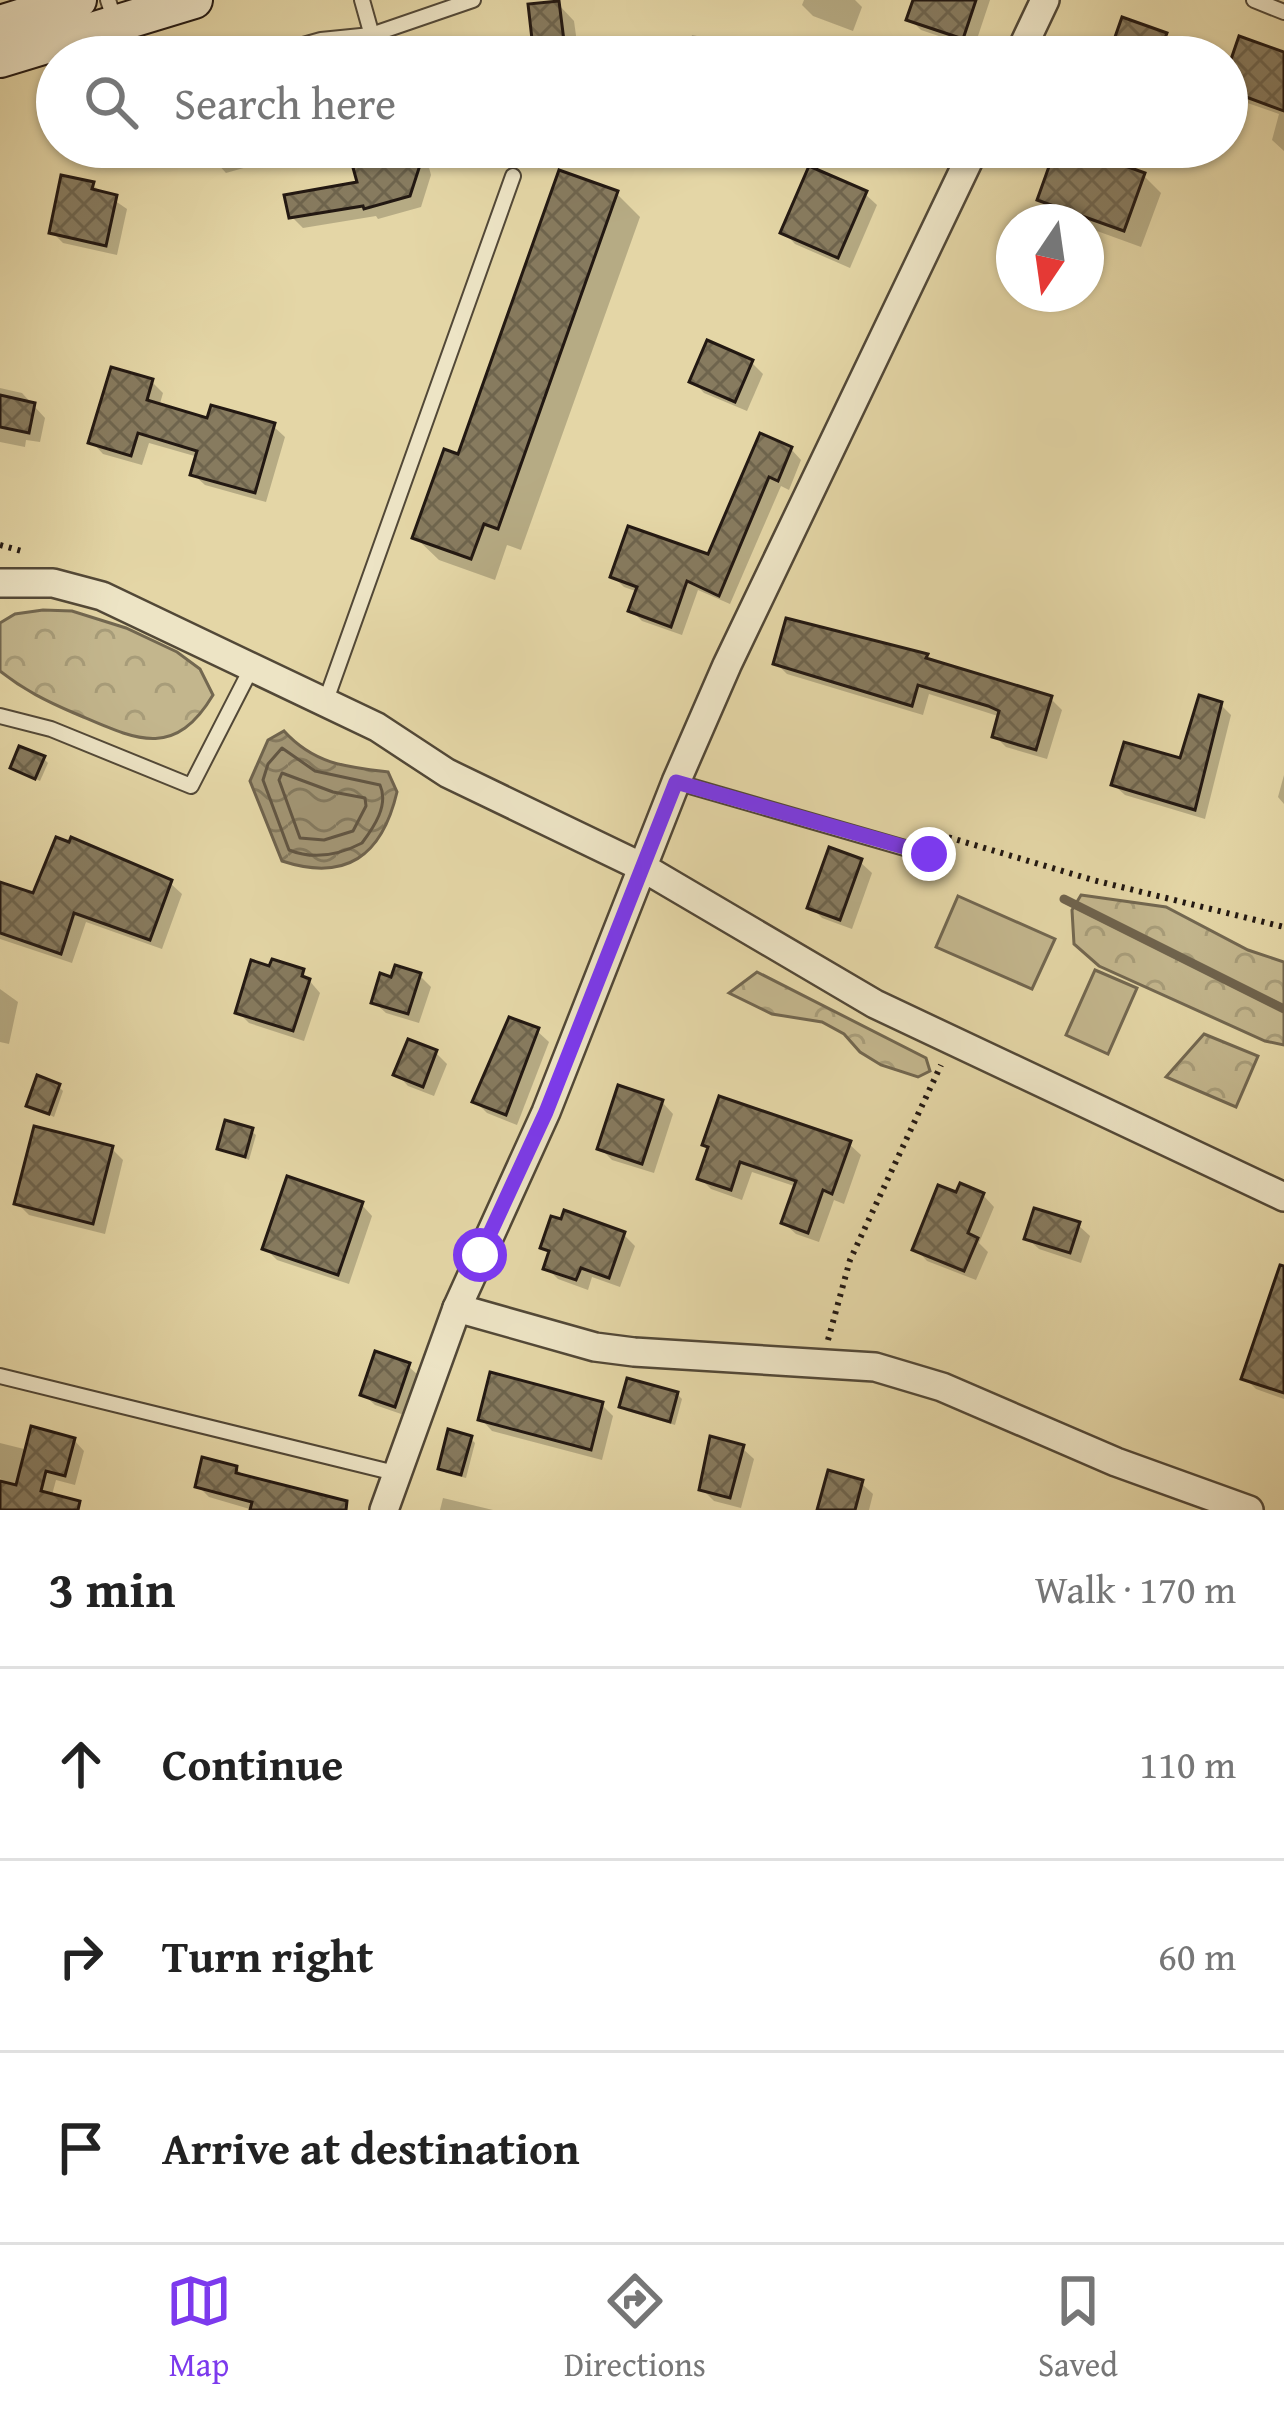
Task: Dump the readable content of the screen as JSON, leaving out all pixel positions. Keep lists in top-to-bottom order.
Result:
{
  "north": "bottom",
  "page": {
    "search": "Search here",
    "heading": ["3 min", "Walk · 170 m"],
    "list": [
      ["Continue", "110 m"],
      ["Turn right", "60 m"],
      "Arrive at destination"
    ],
    "nav": ["Map", "Directions", "Saved"]
  }
}
